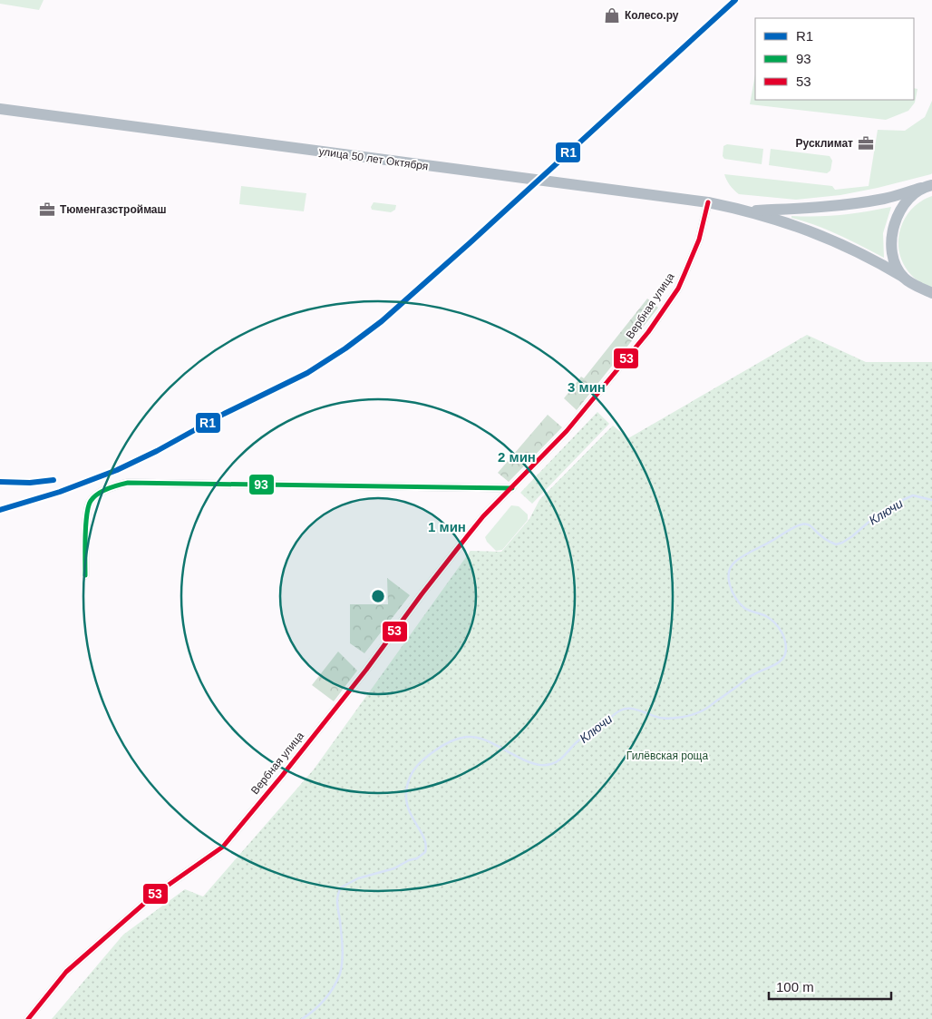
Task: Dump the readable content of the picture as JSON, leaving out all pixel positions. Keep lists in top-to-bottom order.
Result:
{
  "streets": {
    "main road": ["улица 50 лет Октября"],
    "street": ["Вербная улица"]
  },
  "crossings": [
    ["улица 50 лет Октября", "Вербная улица"]
  ],
  "water": ["Ключи"],
  "parks": ["Гилёвская роща"],
  "places": {
    "shop": ["Колесо.ру"],
    "office": ["Русклимат", "Тюменгазстроймаш"]
  },
  "lines": ["transit line R1", "transit line 53", "transit line 93"],
  "legend": ["R1", "93", "53"],
  "scale_bar": "100 m",
  "rings": ["3 мин", "2 мин", "1 мин"]
}
